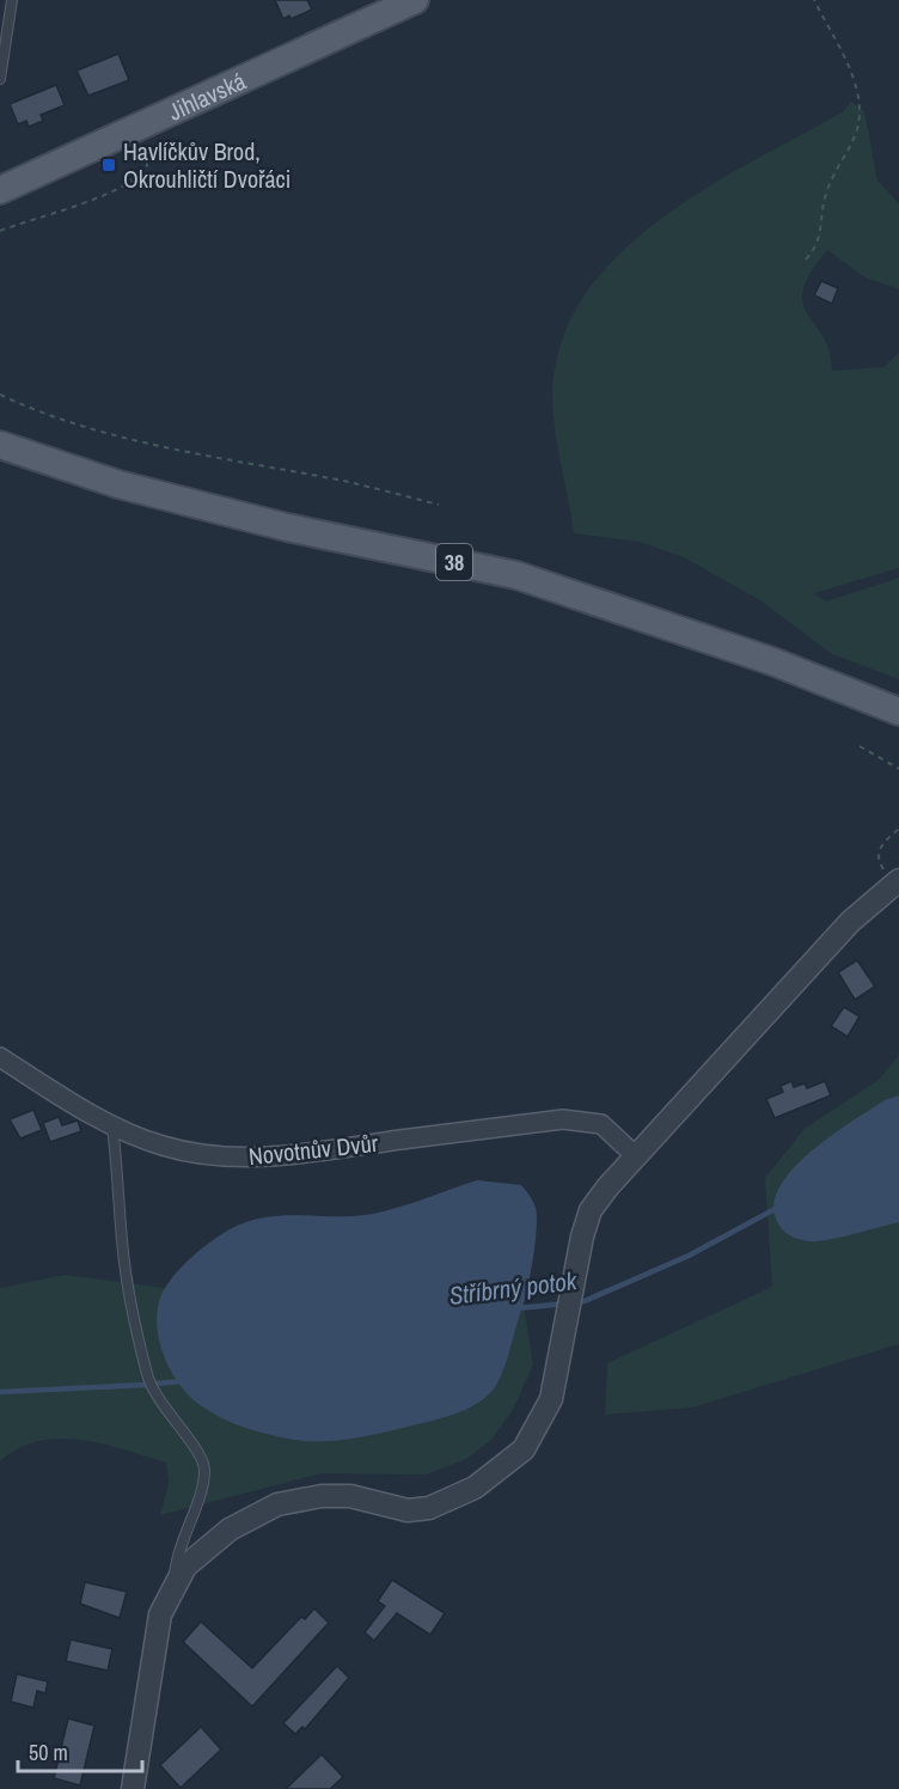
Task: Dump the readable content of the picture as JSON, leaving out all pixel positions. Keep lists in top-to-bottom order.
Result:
{
  "streets": {
    "main road": ["Jihlavská", "38"],
    "street": ["Novotnův Dvůr"]
  },
  "water": ["Stříbrný potok"],
  "places": {
    "transit": ["Havlíčkův Brod, Okrouhličtí Dvořáci"]
  },
  "scale_bar": "50 m"
}
